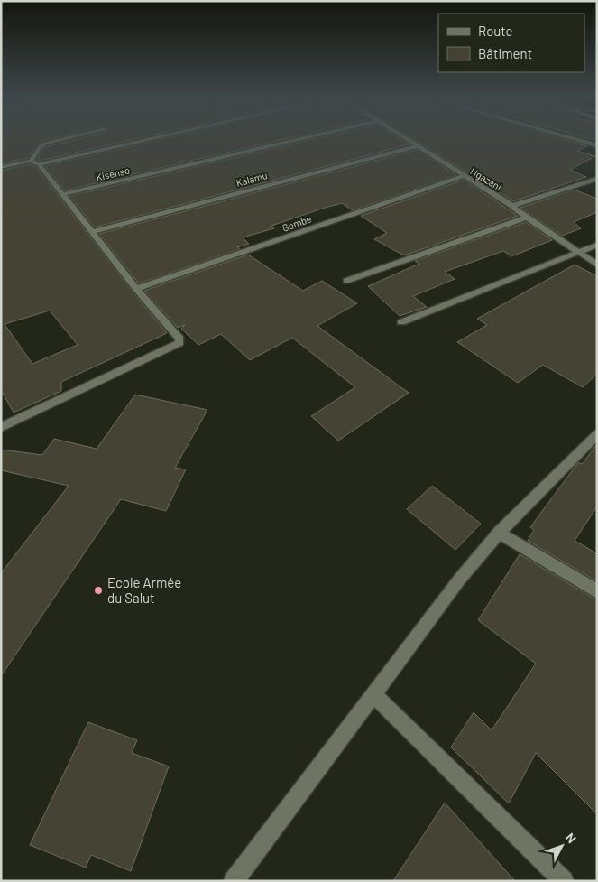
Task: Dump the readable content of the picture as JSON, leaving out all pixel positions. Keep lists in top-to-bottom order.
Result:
{
  "streets": {
    "street": [
      "Kisenso",
      "Kalamu",
      "Ngazani",
      "Gombe"
    ]
  },
  "crossings": [
    ["Kalamu", "Ngazani"],
    ["Ngazani", "Gombe"]
  ],
  "places": ["Ecole Armée du Salut"],
  "legend": ["Route", "Bâtiment"],
  "north": "top right"
}
